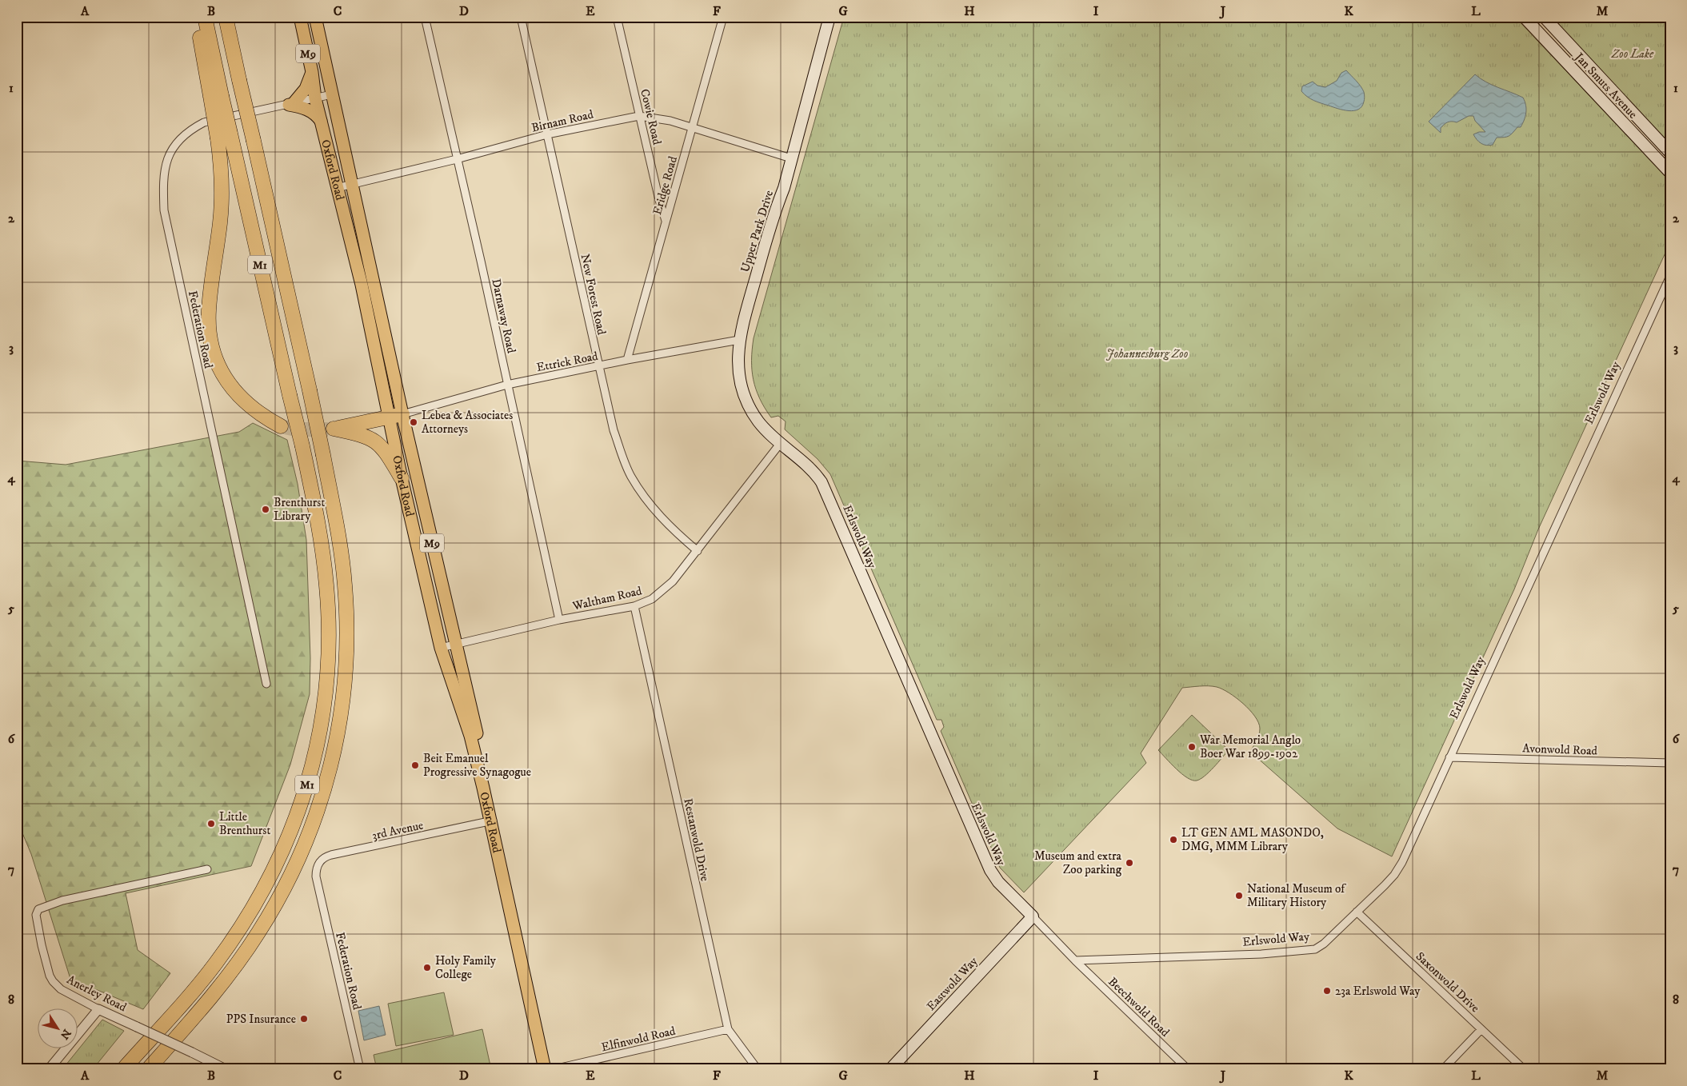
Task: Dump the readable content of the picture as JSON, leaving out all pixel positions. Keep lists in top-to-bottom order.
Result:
{
  "streets": {
    "highway": ["M1"],
    "main road": [
      "M9",
      "Jan Smuts Avenue",
      "Oxford Road",
      "Upper Park Drive",
      "Erlswold Way",
      "Eastwold Way"
    ],
    "street": [
      "Cowie Road",
      "Birnam Road",
      "Eridge Road",
      "New Forest Road",
      "Darnaway Road",
      "Federation Road",
      "Ettrick Road",
      "Waltham Road",
      "Avonwold Road",
      "3rd Avenue",
      "Restanwold Drive",
      "Saxonwold Drive",
      "Anerley Road",
      "Beechwold Road",
      "Elfinwold Road"
    ]
  },
  "crossings": [
    ["Cowie Road", "Birnam Road"],
    ["Cowie Road", "Eridge Road"],
    ["Birnam Road", "Oxford Road"],
    ["Birnam Road", "Eridge Road"],
    ["Birnam Road", "Upper Park Drive"],
    ["Birnam Road", "New Forest Road"],
    ["Birnam Road", "Darnaway Road"],
    ["Oxford Road", "Federation Road"],
    ["Oxford Road", "Ettrick Road"],
    ["Oxford Road", "Waltham Road"],
    ["Oxford Road", "3rd Avenue"],
    ["Oxford Road", "Elfinwold Road"],
    ["Eridge Road", "Ettrick Road"],
    ["Upper Park Drive", "Ettrick Road"],
    ["Upper Park Drive", "Erlswold Way"],
    ["Upper Park Drive", "Waltham Road"],
    ["New Forest Road", "Ettrick Road"],
    ["New Forest Road", "Waltham Road"],
    ["Darnaway Road", "Ettrick Road"],
    ["Darnaway Road", "Waltham Road"],
    ["Federation Road", "3rd Avenue"],
    ["Erlswold Way", "Waltham Road"],
    ["Erlswold Way", "Avonwold Road"],
    ["Erlswold Way", "Saxonwold Drive"],
    ["Erlswold Way", "Eastwold Way"],
    ["Erlswold Way", "Beechwold Road"],
    ["Waltham Road", "Restanwold Drive"],
    ["Restanwold Drive", "Elfinwold Road"]
  ],
  "parks": ["Zoo Lake", "Johannesburg Zoo"],
  "places": [
    "Lebea & Associates Attorneys",
    "Brenthurst Library",
    "War Memorial Anglo Boer War 1899-1902",
    "Beit Emanuel Progressive Synagogue",
    "Little Brenthurst",
    "LT GEN AML MASONDO, DMG, MMM Library",
    "Museum and extra Zoo parking",
    "National Museum of Military History",
    "Holy Family College",
    "23a Erlswold Way",
    "PPS Insurance"
  ],
  "north": "bottom right",
  "grid": {
    "columns": [
      "A",
      "B",
      "C",
      "D",
      "E",
      "F",
      "G",
      "H",
      "I",
      "J",
      "K",
      "L",
      "M"
    ],
    "rows": [
      "1",
      "2",
      "3",
      "4",
      "5",
      "6",
      "7",
      "8"
    ]
  }
}
